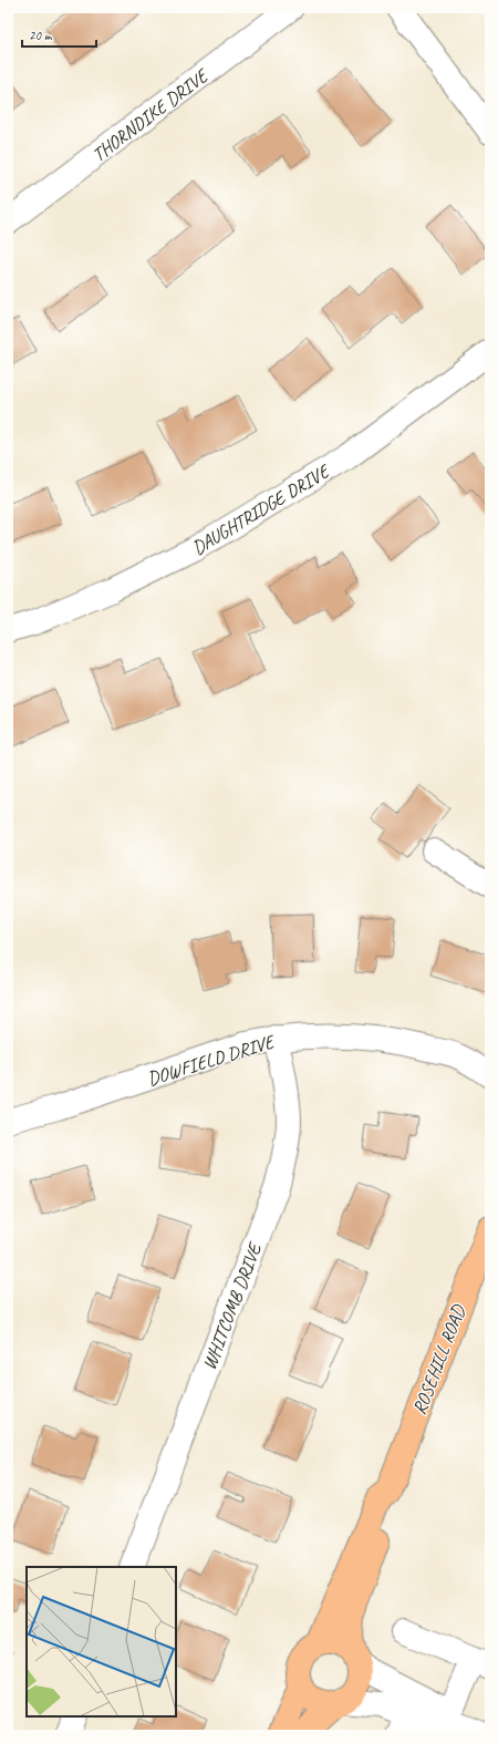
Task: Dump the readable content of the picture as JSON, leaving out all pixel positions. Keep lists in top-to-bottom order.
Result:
{
  "streets": {
    "main road": ["ROSEHILL ROAD"],
    "street": [
      "THORNDIKE DRIVE",
      "DAUGHTRIDGE DRIVE",
      "DOWFIELD DRIVE",
      "WHITCOMB DRIVE"
    ]
  },
  "crossings": [
    ["DOWFIELD DRIVE", "WHITCOMB DRIVE"]
  ],
  "scale_bar": "20 m"
}
